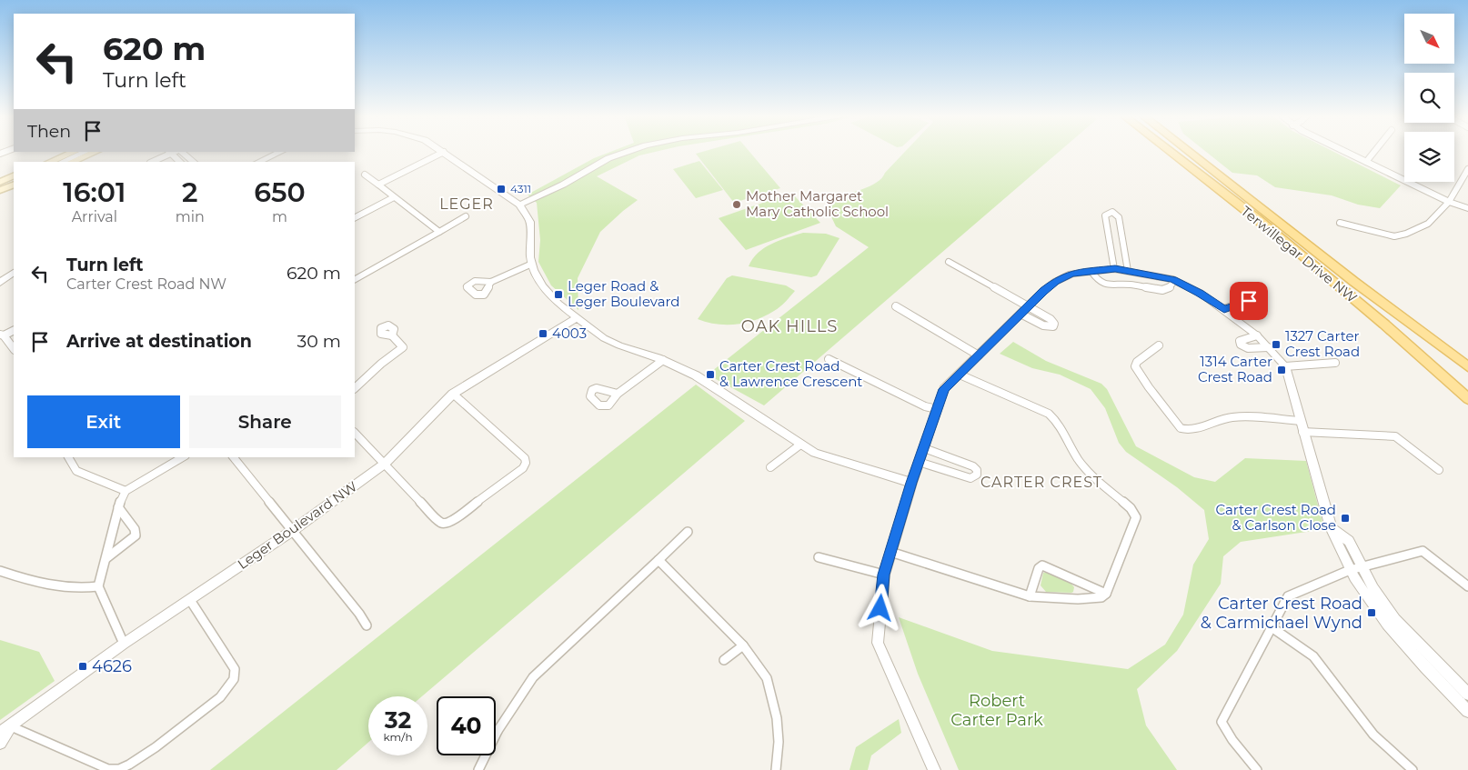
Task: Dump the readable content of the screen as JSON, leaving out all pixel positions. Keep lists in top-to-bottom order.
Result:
{
  "streets": {
    "main road": ["Terwillegar Drive NW"],
    "street": ["Leger Boulevard NW"]
  },
  "districts": ["LEGER", "OAK HILLS", "CARTER CREST"],
  "parks": ["Robert Carter Park"],
  "places": {
    "transit": [
      "4311",
      "Leger Road & Leger Boulevard",
      "4003",
      "1327 Carter Crest Road",
      "1314 Carter Crest Road",
      "Carter Crest Road & Lawrence Crescent",
      "Carter Crest Road & Carlson Close",
      "Carter Crest Road & Carmichael Wynd",
      "4626"
    ],
    "other": ["Mother Margaret Mary Catholic School"]
  },
  "north": "bottom right",
  "page": {
    "turn": ["620 m", "Turn left"],
    "then": "Then",
    "eta": [
      "16:01",
      "Arrival",
      "2",
      "min",
      "650",
      "m"
    ],
    "list": [
      {
        "name": "Turn left",
        "note": "Carter Crest Road NW",
        "value": "620 m"
      },
      {
        "name": "Arrive at destination",
        "value": "30 m"
      }
    ],
    "buttons": ["Exit", "Share"],
    "speed": "32 km/h",
    "limit": "40"
  }
}
